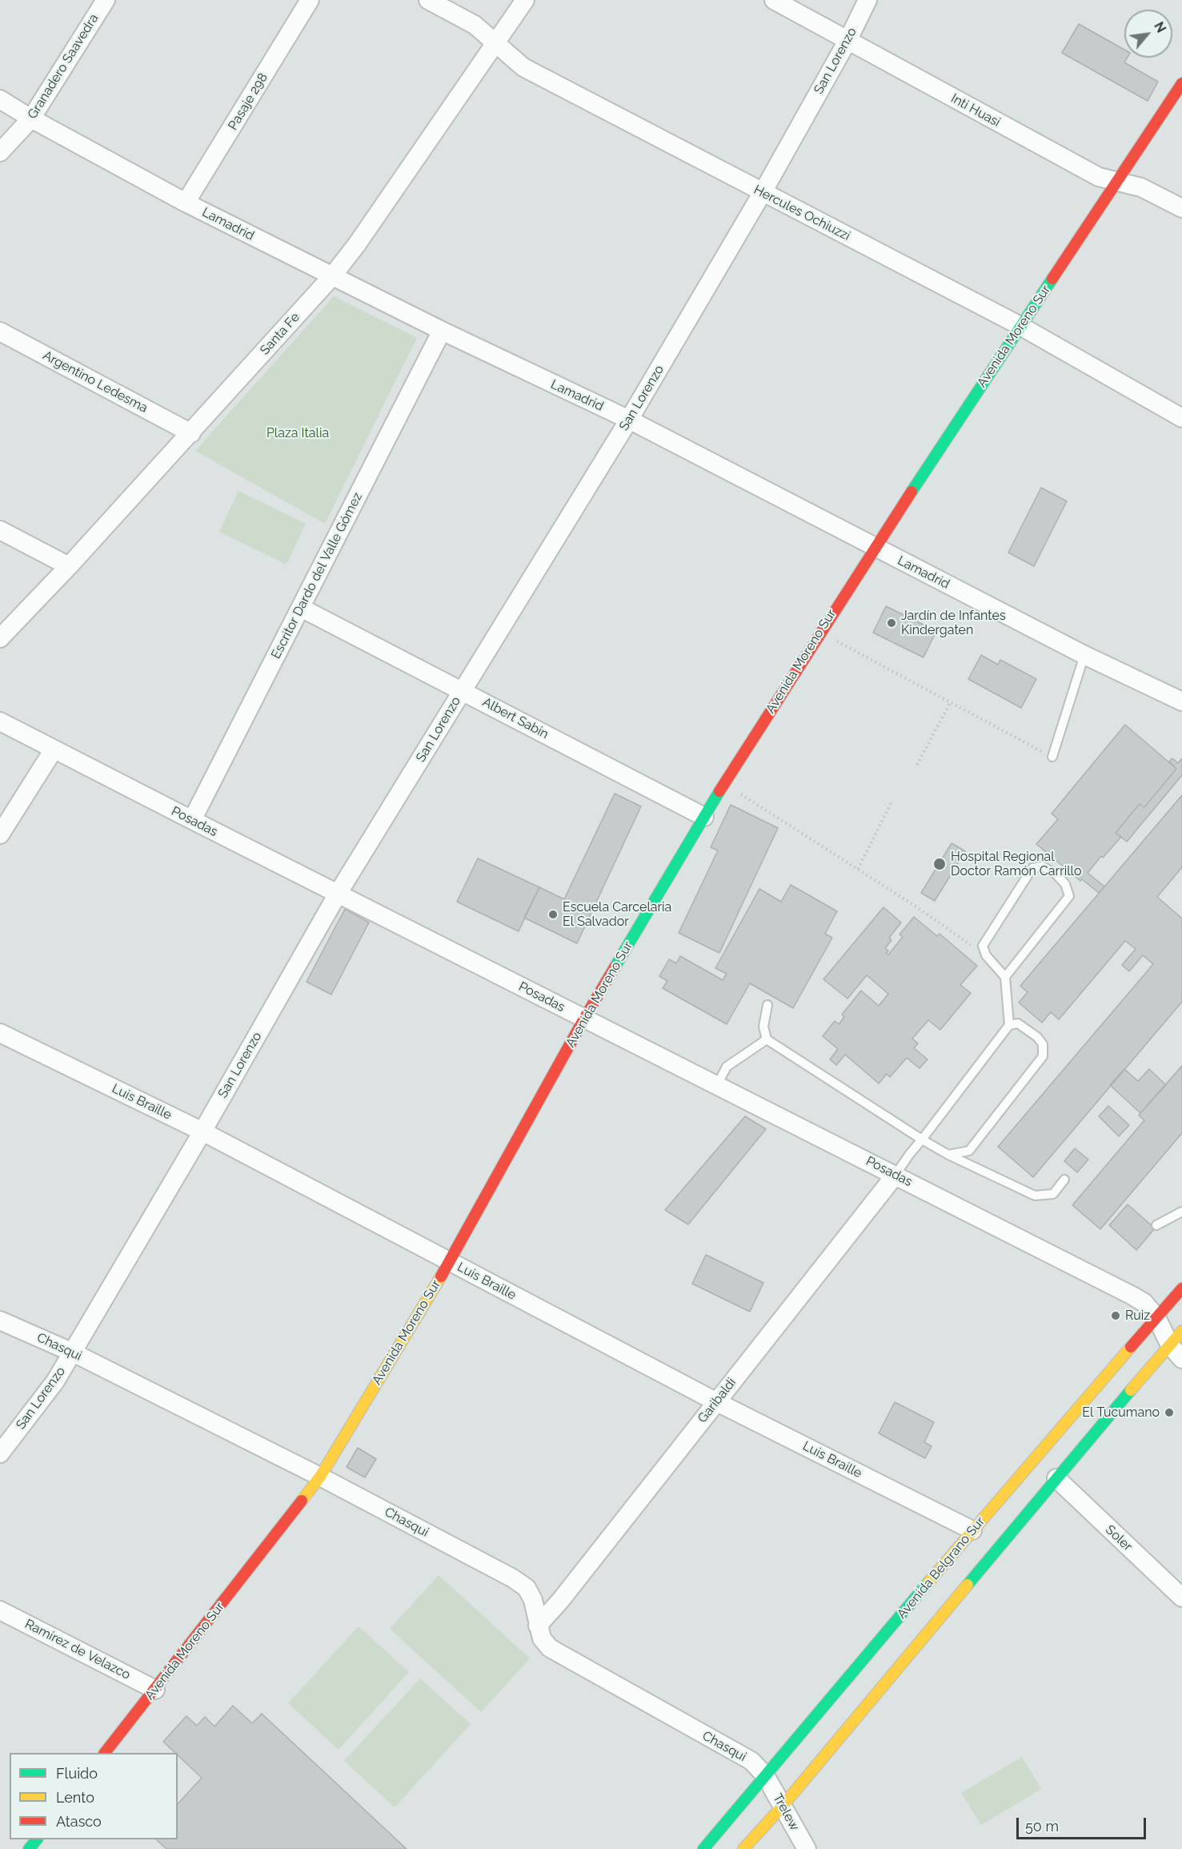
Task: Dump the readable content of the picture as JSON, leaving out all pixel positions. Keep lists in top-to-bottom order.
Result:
{
  "streets": {
    "main road": ["Avenida Moreno Sur", "Avenida Belgrano Sur"],
    "street": [
      "San Lorenzo",
      "Granadero Saavedra",
      "Pasaje 298",
      "Inti Huasi",
      "Hercules Ochiuzzi",
      "Lamadrid",
      "Santa Fe",
      "Argentino Ledesma",
      "Escritor Dardo del Valle Gómez",
      "Albert Sabin",
      "Posadas",
      "Luis Braille",
      "Chasqui",
      "Garibaldi",
      "Soler",
      "Ramírez de Velazco",
      "Trelew"
    ]
  },
  "crossings": [
    ["San Lorenzo", "Inti Huasi"],
    ["San Lorenzo", "Hercules Ochiuzzi"],
    ["San Lorenzo", "Lamadrid"],
    ["San Lorenzo", "Albert Sabin"],
    ["San Lorenzo", "Posadas"],
    ["San Lorenzo", "Luis Braille"],
    ["San Lorenzo", "Chasqui"],
    ["Granadero Saavedra", "Lamadrid"],
    ["Pasaje 298", "Lamadrid"],
    ["Inti Huasi", "Avenida Moreno Sur"],
    ["Hercules Ochiuzzi", "Santa Fe"],
    ["Hercules Ochiuzzi", "Avenida Moreno Sur"],
    ["Lamadrid", "Santa Fe"],
    ["Lamadrid", "Avenida Moreno Sur"],
    ["Lamadrid", "Escritor Dardo del Valle Gómez"],
    ["Santa Fe", "Argentino Ledesma"],
    ["Avenida Moreno Sur", "Albert Sabin"],
    ["Avenida Moreno Sur", "Posadas"],
    ["Avenida Moreno Sur", "Luis Braille"],
    ["Avenida Moreno Sur", "Chasqui"],
    ["Avenida Moreno Sur", "Ramírez de Velazco"],
    ["Escritor Dardo del Valle Gómez", "Albert Sabin"],
    ["Escritor Dardo del Valle Gómez", "Posadas"],
    ["Posadas", "Garibaldi"],
    ["Posadas", "Avenida Belgrano Sur"],
    ["Luis Braille", "Garibaldi"],
    ["Luis Braille", "Avenida Belgrano Sur"],
    ["Chasqui", "Garibaldi"],
    ["Chasqui", "Avenida Belgrano Sur"],
    ["Chasqui", "Trelew"],
    ["Avenida Belgrano Sur", "Trelew"]
  ],
  "parks": ["Plaza Italia"],
  "places": [
    "Jardín de Infantes Kindergaten",
    "Hospital Regional Doctor Ramón Carrillo",
    "Escuela Carcelaria El Salvador",
    "Ruiz",
    "El Tucumano"
  ],
  "legend": ["Fluido", "Lento", "Atasco"],
  "scale_bar": "50 m",
  "north": "top right"
}
